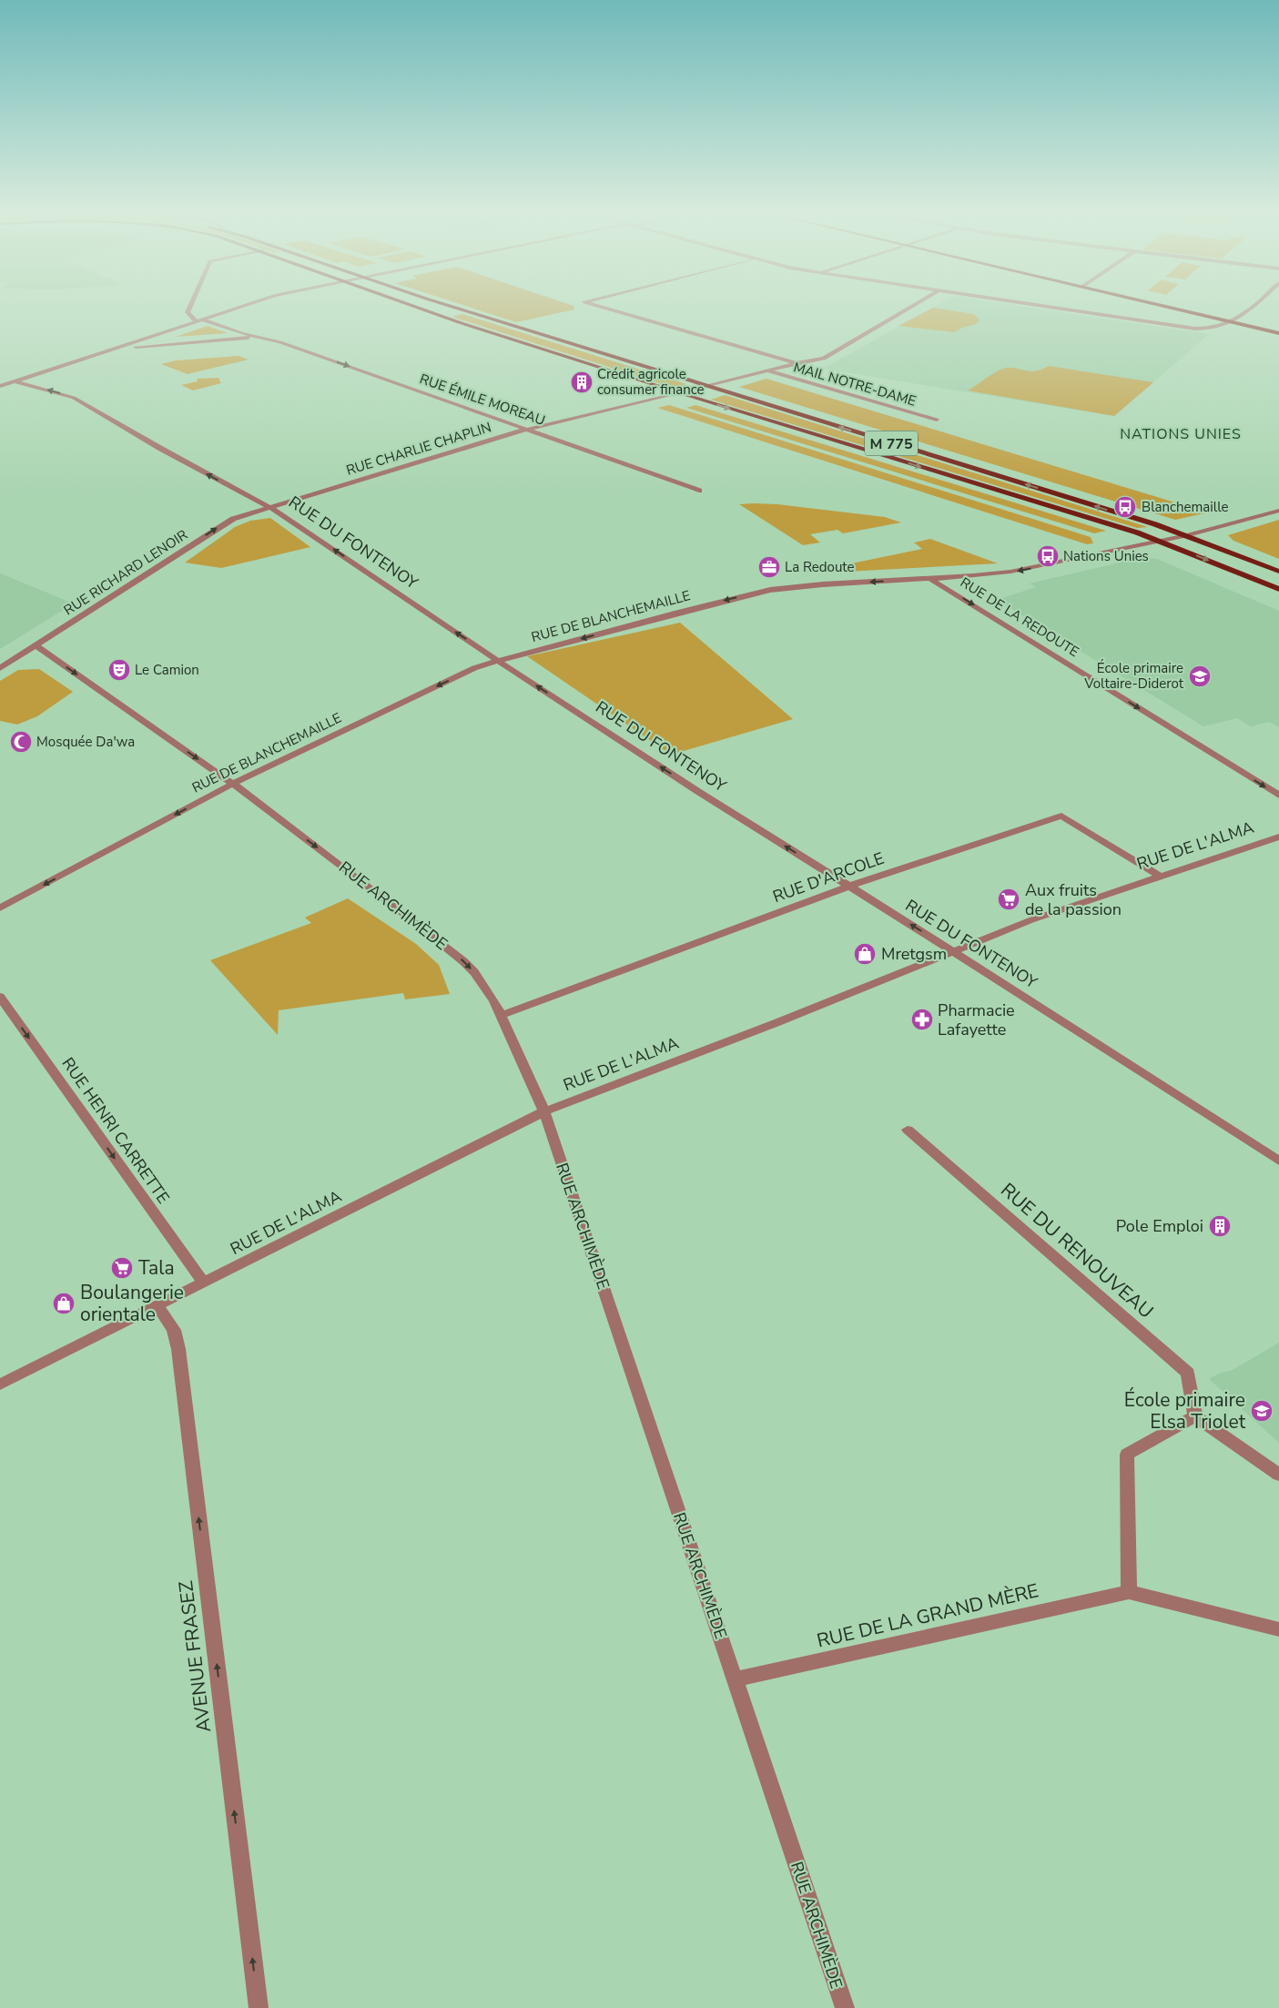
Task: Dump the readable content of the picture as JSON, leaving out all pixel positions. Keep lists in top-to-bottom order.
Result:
{
  "streets": {
    "main road": ["M 775"],
    "street": [
      "MAIL NOTRE-DAME",
      "RUE ÉMILE MOREAU",
      "RUE CHARLIE CHAPLIN",
      "RUE DU FONTENOY",
      "RUE RICHARD LENOIR",
      "RUE DE BLANCHEMAILLE",
      "RUE DE LA REDOUTE",
      "RUE DE L'ALMA",
      "RUE D'ARCOLE",
      "RUE ARCHIMÈDE",
      "RUE HENRI CARRETTE",
      "RUE DU RENOUVEAU",
      "RUE DE LA GRAND MÈRE",
      "AVENUE FRASEZ"
    ]
  },
  "crossings": [
    ["MAIL NOTRE-DAME", "RUE CHARLIE CHAPLIN"],
    ["RUE ÉMILE MOREAU", "RUE CHARLIE CHAPLIN"],
    ["M 775", "RUE CHARLIE CHAPLIN"],
    ["M 775", "RUE DE BLANCHEMAILLE"],
    ["RUE CHARLIE CHAPLIN", "RUE DU FONTENOY"],
    ["RUE CHARLIE CHAPLIN", "RUE RICHARD LENOIR"],
    ["RUE DU FONTENOY", "RUE RICHARD LENOIR"],
    ["RUE DU FONTENOY", "RUE DE BLANCHEMAILLE"],
    ["RUE DU FONTENOY", "RUE DE L'ALMA"],
    ["RUE DU FONTENOY", "RUE D'ARCOLE"],
    ["RUE RICHARD LENOIR", "RUE ARCHIMÈDE"],
    ["RUE DE BLANCHEMAILLE", "RUE DE LA REDOUTE"],
    ["RUE DE BLANCHEMAILLE", "RUE ARCHIMÈDE"],
    ["RUE DE L'ALMA", "RUE D'ARCOLE"],
    ["RUE DE L'ALMA", "RUE ARCHIMÈDE"],
    ["RUE DE L'ALMA", "RUE HENRI CARRETTE"],
    ["RUE DE L'ALMA", "AVENUE FRASEZ"],
    ["RUE D'ARCOLE", "RUE ARCHIMÈDE"],
    ["RUE ARCHIMÈDE", "RUE DE LA GRAND MÈRE"]
  ],
  "one_way": [
    "RUE ÉMILE MOREAU",
    "RUE DU FONTENOY",
    "RUE RICHARD LENOIR",
    "RUE DE BLANCHEMAILLE",
    "RUE DE LA REDOUTE",
    "RUE ARCHIMÈDE",
    "RUE HENRI CARRETTE",
    "AVENUE FRASEZ"
  ],
  "districts": ["NATIONS UNIES"],
  "places": {
    "building": ["Crédit agricole consumer finance", "Pole Emploi"],
    "bus stop": ["Blanchemaille", "Nations Unies"],
    "office": ["La Redoute"],
    "theatre": ["Le Camion"],
    "school or university": ["École primaire Voltaire-Diderot", "École primaire Elsa Triolet"],
    "mosque": ["Mosquée Da'wa"],
    "supermarket": ["Aux fruits de la passion", "Tala"],
    "shop": ["Mretgsm", "Boulangerie orientale"],
    "pharmacy": ["Pharmacie Lafayette"]
  }
}
